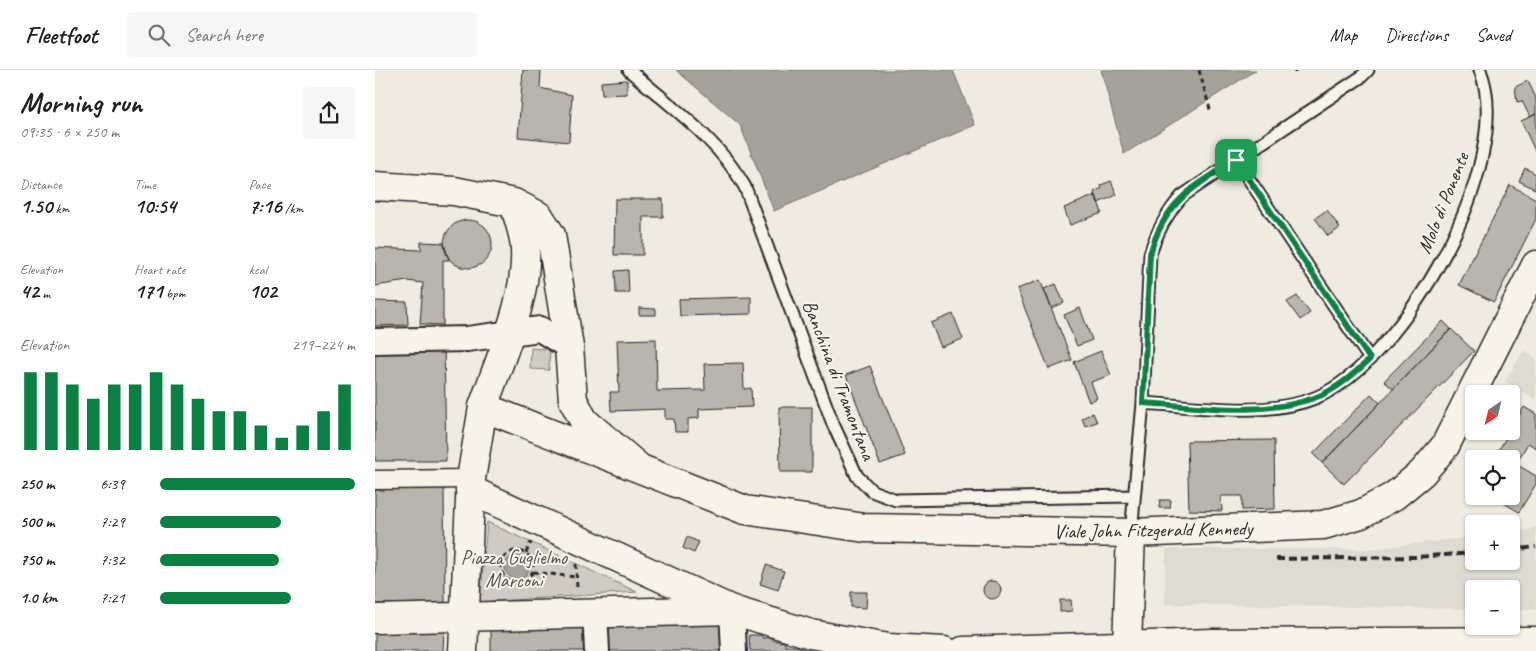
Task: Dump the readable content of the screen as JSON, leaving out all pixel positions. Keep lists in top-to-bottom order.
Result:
{
  "streets": {
    "main road": ["Viale John Fitzgerald Kennedy"],
    "lane": ["Molo di Ponente", "Banchina di Tramontana"]
  },
  "parks": ["Piazza Guglielmo Marconi"],
  "north": "bottom left",
  "page": {
    "header": "Fleetfoot",
    "search": "Search here",
    "nav": ["Map", "Directions", "Saved"],
    "heading": ["Morning run", "09:35 · 6 × 250 m"],
    "stats": [
      ["Distance", "1.50 km"],
      ["Time", "10:54"],
      ["Pace", "7:16 /km"],
      ["Elevation", "42 m"],
      ["Heart rate", "171 bpm"],
      ["kcal", "102"]
    ],
    "chart": ["Elevation", "219–224 m"],
    "map_buttons": ["+", "−"],
    "list": [
      {
        "name": "250 m",
        "note": "6:39"
      },
      {
        "name": "500 m",
        "note": "7:29"
      },
      {
        "name": "750 m",
        "note": "7:32"
      },
      {
        "name": "1.0 km",
        "note": "7:21"
      }
    ]
  }
}
